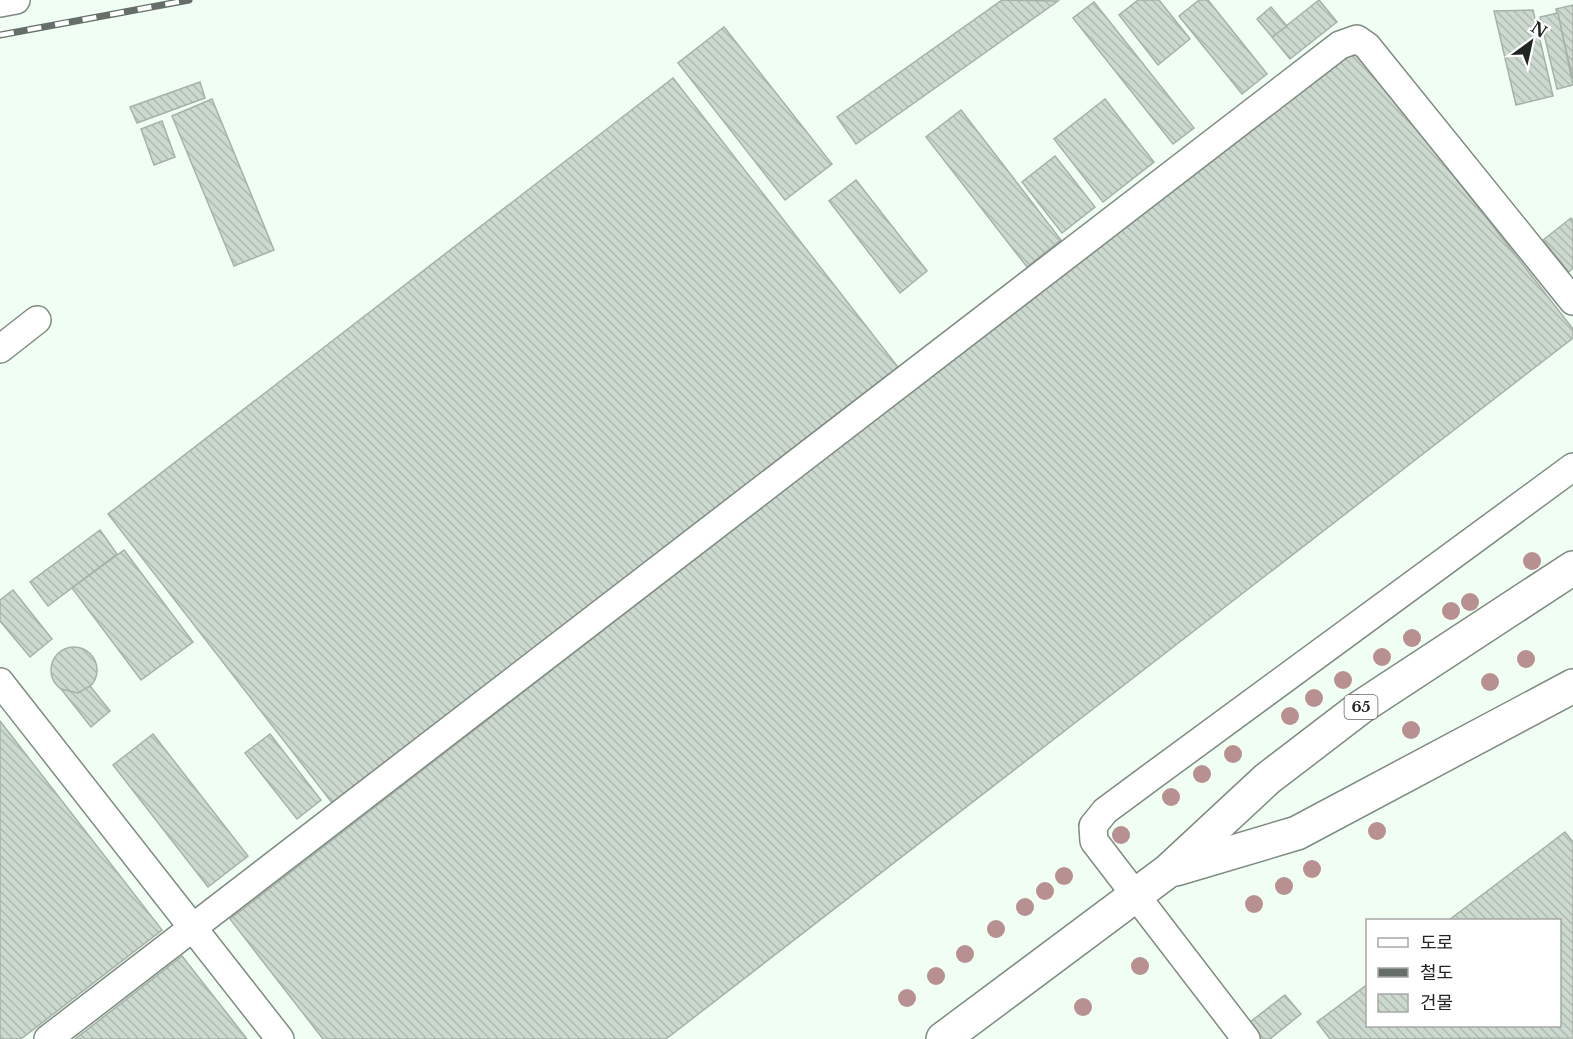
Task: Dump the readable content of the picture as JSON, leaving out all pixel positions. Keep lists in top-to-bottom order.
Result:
{
  "streets": {
    "main road": ["65"]
  },
  "legend": ["도로", "철도", "건물"],
  "north": "top right"
}
